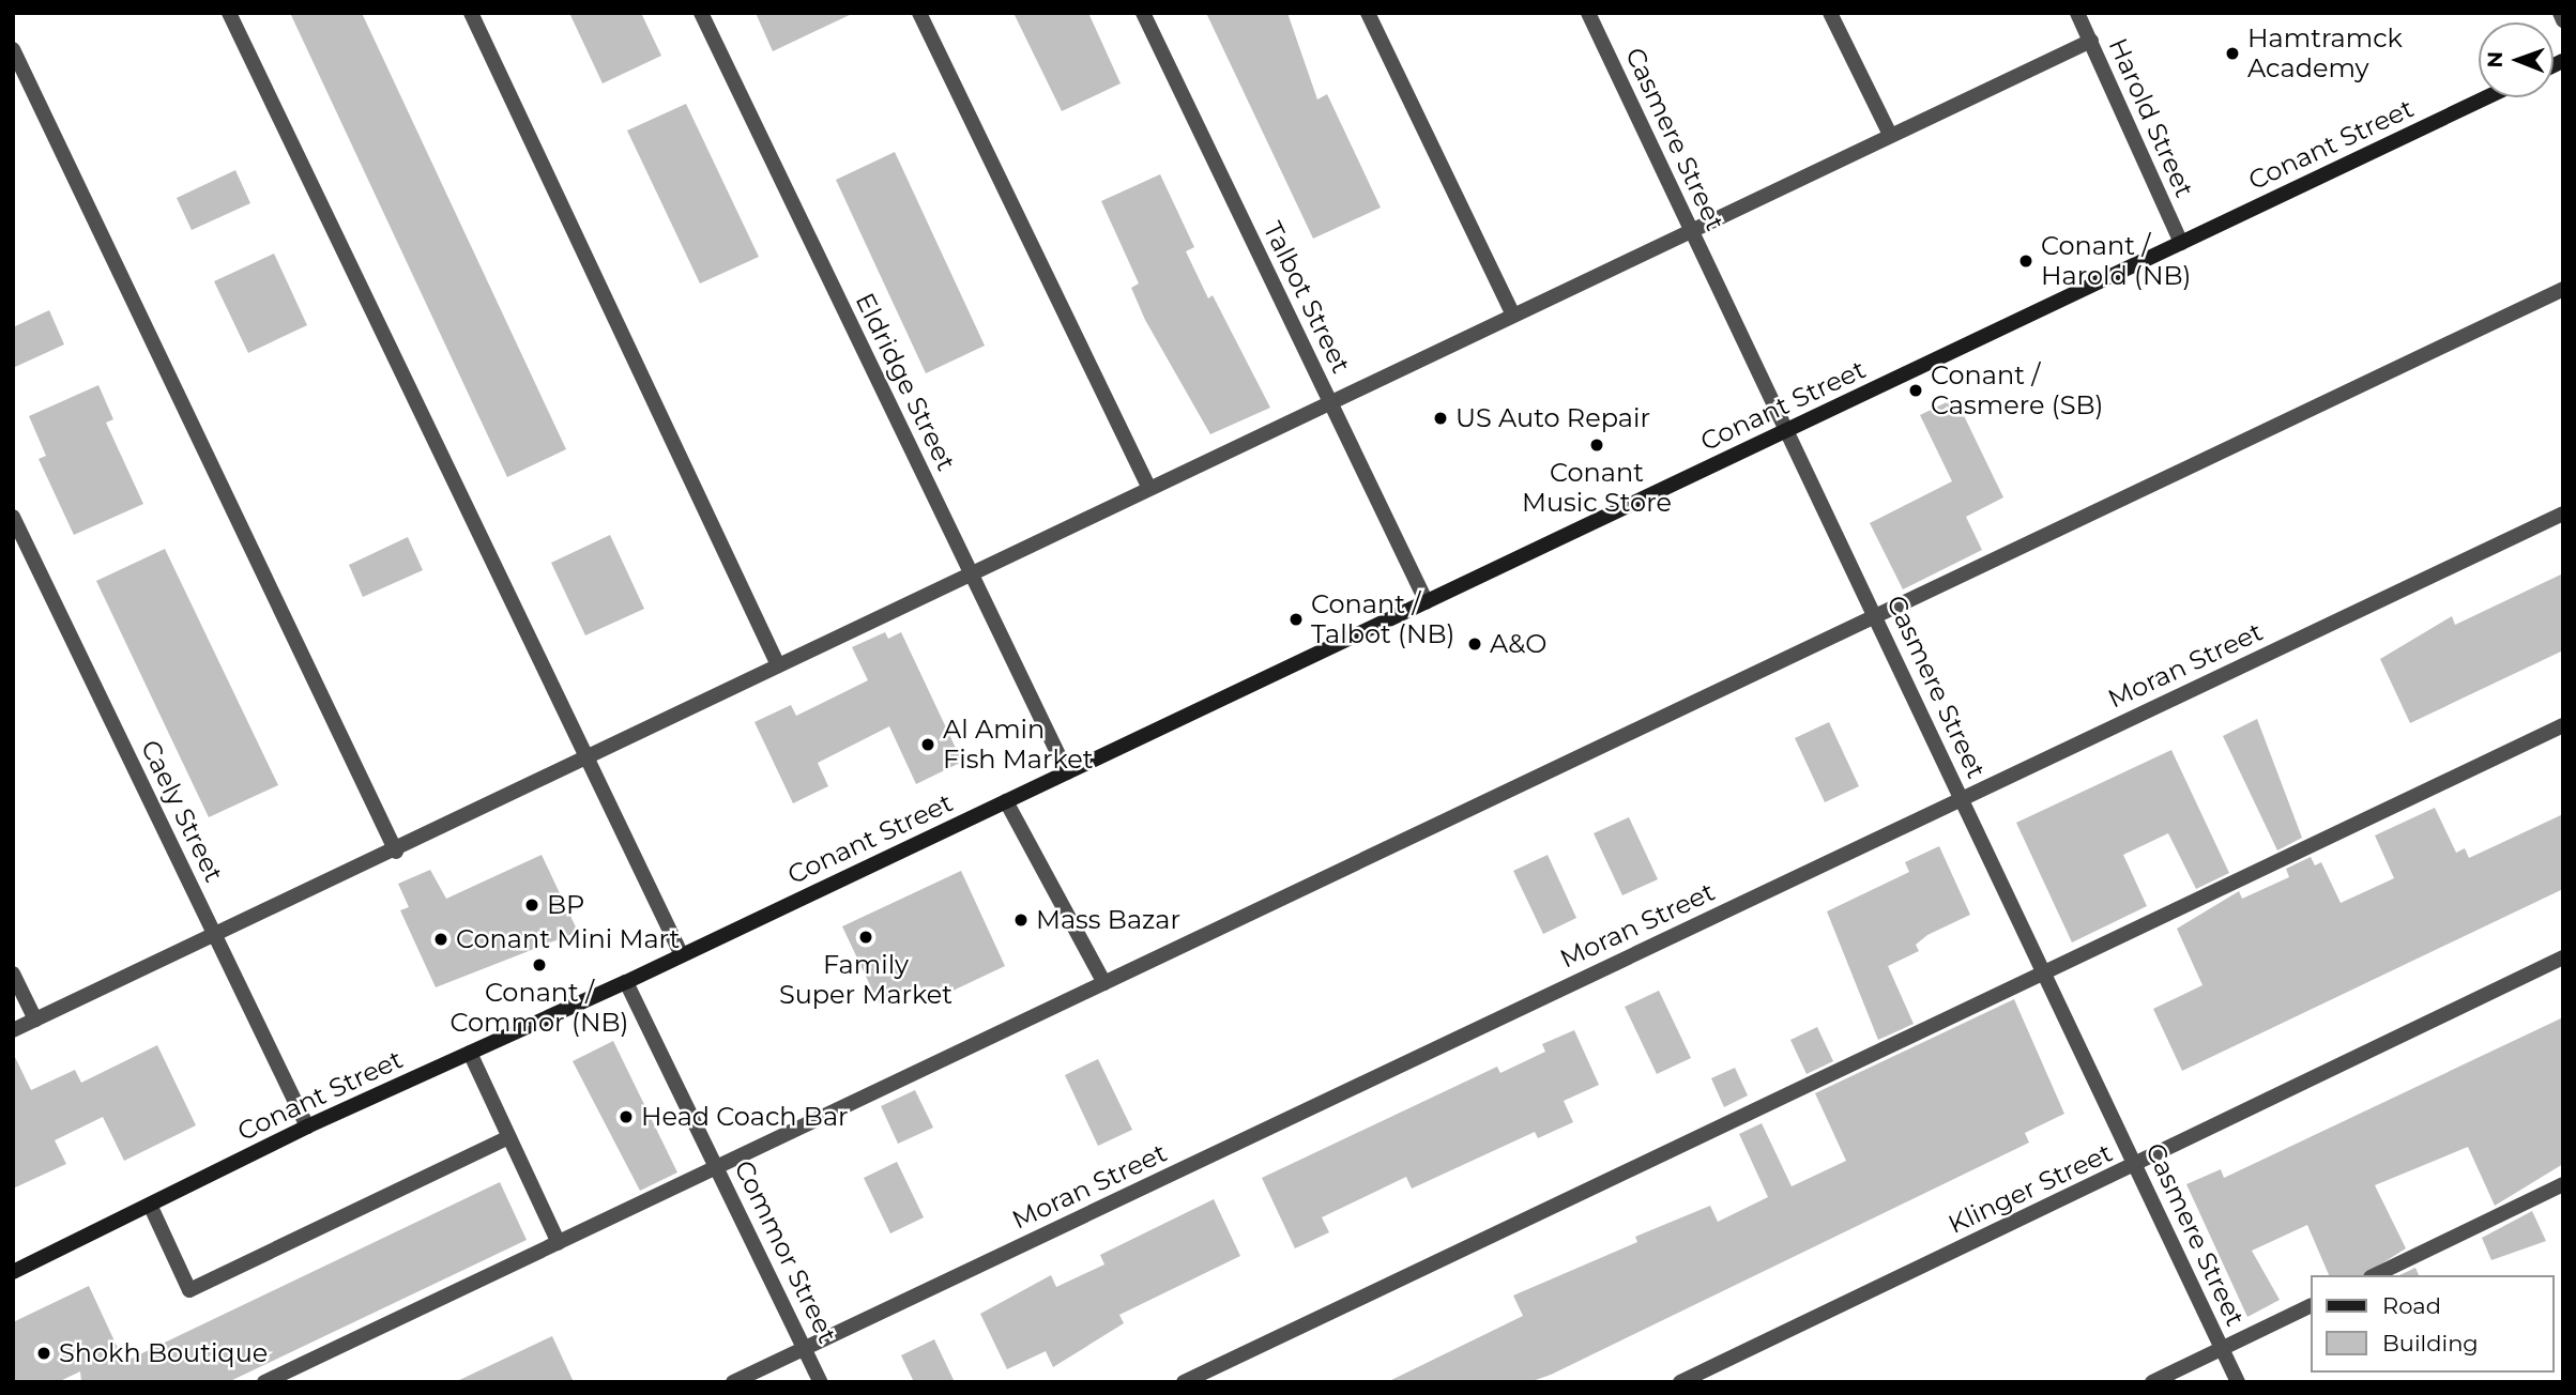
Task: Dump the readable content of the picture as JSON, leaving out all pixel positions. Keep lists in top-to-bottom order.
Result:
{
  "streets": {
    "main road": ["Conant Street"],
    "street": [
      "Harold Street",
      "Casmere Street",
      "Talbot Street",
      "Eldridge Street",
      "Moran Street",
      "Caely Street",
      "Klinger Street",
      "Commor Street"
    ]
  },
  "crossings": [
    ["Harold Street", "Conant Street"],
    ["Casmere Street", "Conant Street"],
    ["Casmere Street", "Moran Street"],
    ["Casmere Street", "Klinger Street"],
    ["Conant Street", "Talbot Street"],
    ["Conant Street", "Eldridge Street"],
    ["Conant Street", "Caely Street"],
    ["Conant Street", "Commor Street"],
    ["Moran Street", "Commor Street"]
  ],
  "places": [
    "Hamtramck Academy",
    "Conant / Harold (NB)",
    "Conant / Casmere (SB)",
    "US Auto Repair",
    "Conant Music Store",
    "Conant / Talbot (NB)",
    "A&O",
    "Al Amin Fish Market",
    "BP",
    "Mass Bazar",
    "Family Super Market",
    "Conant Mini Mart",
    "Conant / Commor (NB)",
    "Head Coach Bar",
    "Shokh Boutique"
  ],
  "legend": ["Road", "Building"],
  "north": "left"
}
